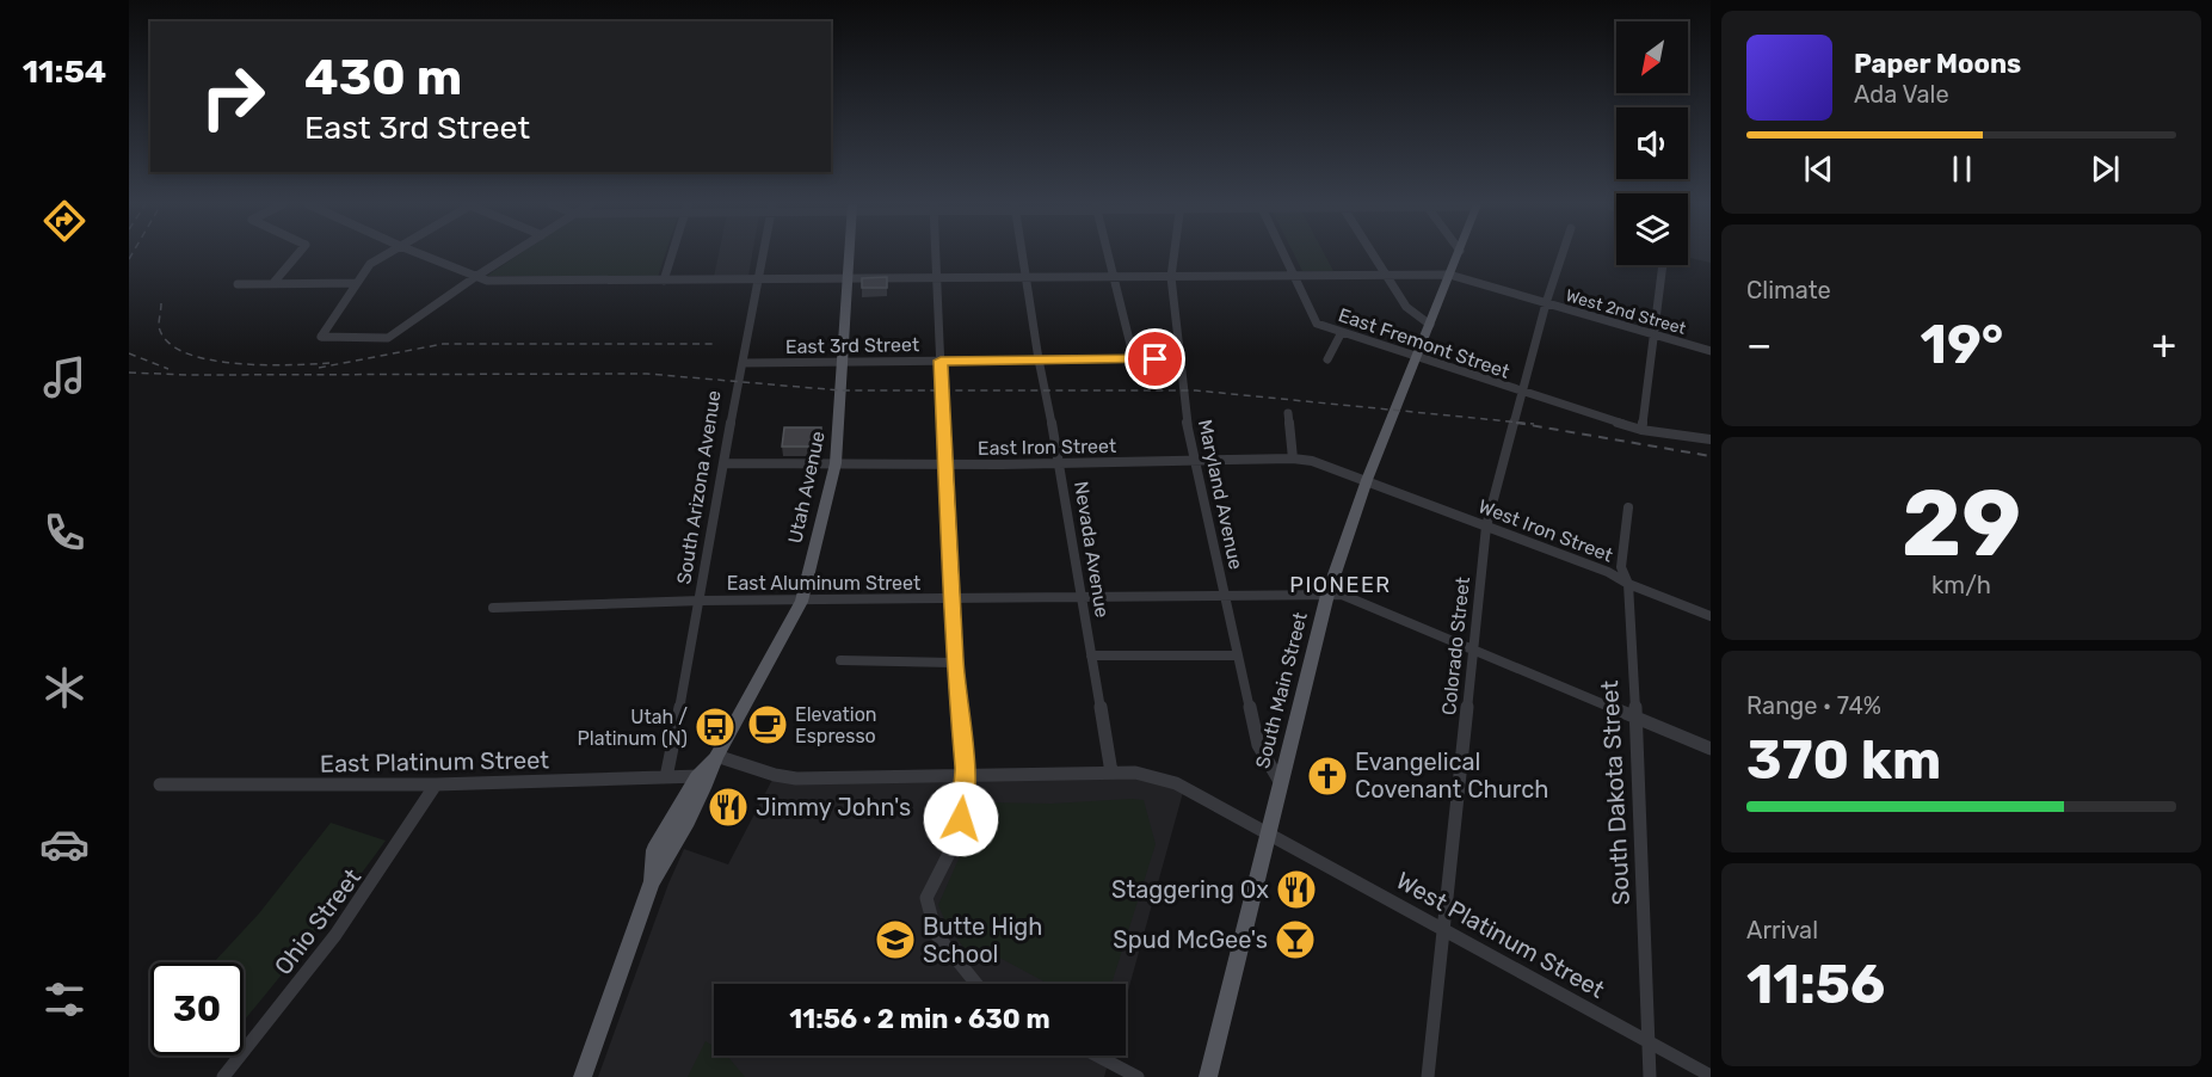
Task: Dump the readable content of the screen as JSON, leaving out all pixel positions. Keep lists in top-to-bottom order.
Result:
{
  "streets": {
    "main road": ["Utah Avenue", "South Main Street"],
    "street": [
      "West 2nd Street",
      "East Fremont Street",
      "East 3rd Street",
      "East Iron Street",
      "South Arizona Avenue",
      "Maryland Avenue",
      "West Iron Street",
      "Nevada Avenue",
      "East Aluminum Street",
      "Colorado Street",
      "East Platinum Street",
      "South Dakota Street",
      "Ohio Street",
      "West Platinum Street"
    ]
  },
  "crossings": [
    ["West 2nd Street", "East Fremont Street"],
    ["West 2nd Street", "South Arizona Avenue"],
    ["West 2nd Street", "Utah Avenue"],
    ["West 2nd Street", "Maryland Avenue"],
    ["West 2nd Street", "Nevada Avenue"],
    ["West 2nd Street", "Colorado Street"],
    ["West 2nd Street", "South Main Street"],
    ["East Fremont Street", "Colorado Street"],
    ["East Fremont Street", "South Main Street"],
    ["East 3rd Street", "South Arizona Avenue"],
    ["East 3rd Street", "Utah Avenue"],
    ["East 3rd Street", "Maryland Avenue"],
    ["East 3rd Street", "Nevada Avenue"],
    ["East Iron Street", "South Arizona Avenue"],
    ["East Iron Street", "Utah Avenue"],
    ["East Iron Street", "Maryland Avenue"],
    ["East Iron Street", "West Iron Street"],
    ["East Iron Street", "Nevada Avenue"],
    ["East Iron Street", "South Main Street"],
    ["South Arizona Avenue", "East Aluminum Street"],
    ["South Arizona Avenue", "East Platinum Street"],
    ["Utah Avenue", "East Aluminum Street"],
    ["Utah Avenue", "East Platinum Street"],
    ["Maryland Avenue", "East Aluminum Street"],
    ["Maryland Avenue", "South Main Street"],
    ["West Iron Street", "Colorado Street"],
    ["West Iron Street", "South Main Street"],
    ["West Iron Street", "South Dakota Street"],
    ["Nevada Avenue", "East Aluminum Street"],
    ["East Aluminum Street", "Colorado Street"],
    ["East Aluminum Street", "South Main Street"],
    ["East Aluminum Street", "South Dakota Street"],
    ["Colorado Street", "West Platinum Street"],
    ["South Main Street", "West Platinum Street"],
    ["East Platinum Street", "Ohio Street"],
    ["South Dakota Street", "West Platinum Street"]
  ],
  "districts": ["PIONEER"],
  "places": {
    "cafe": ["Elevation Espresso"],
    "bus stop": ["Utah / Platinum (N)"],
    "church": ["Evangelical Covenant Church"],
    "restaurant": ["Jimmy John's", "Staggering Ox"],
    "school or university": ["Butte High School"],
    "bar": ["Spud McGee's"]
  },
  "north": "bottom left",
  "page": {
    "tabs": "11:54",
    "turn": ["430 m", "East 3rd Street"],
    "song": ["Paper Moons", "Ada Vale"],
    "tile": [
      "Climate",
      ["29", "km/h"],
      ["Range · 74%", "370 km"],
      ["Arrival", "11:56"]
    ],
    "heat": ["−", "19°", "+"],
    "limit": "30",
    "trip": "11:56 · 2 min · 630 m"
  }
}
